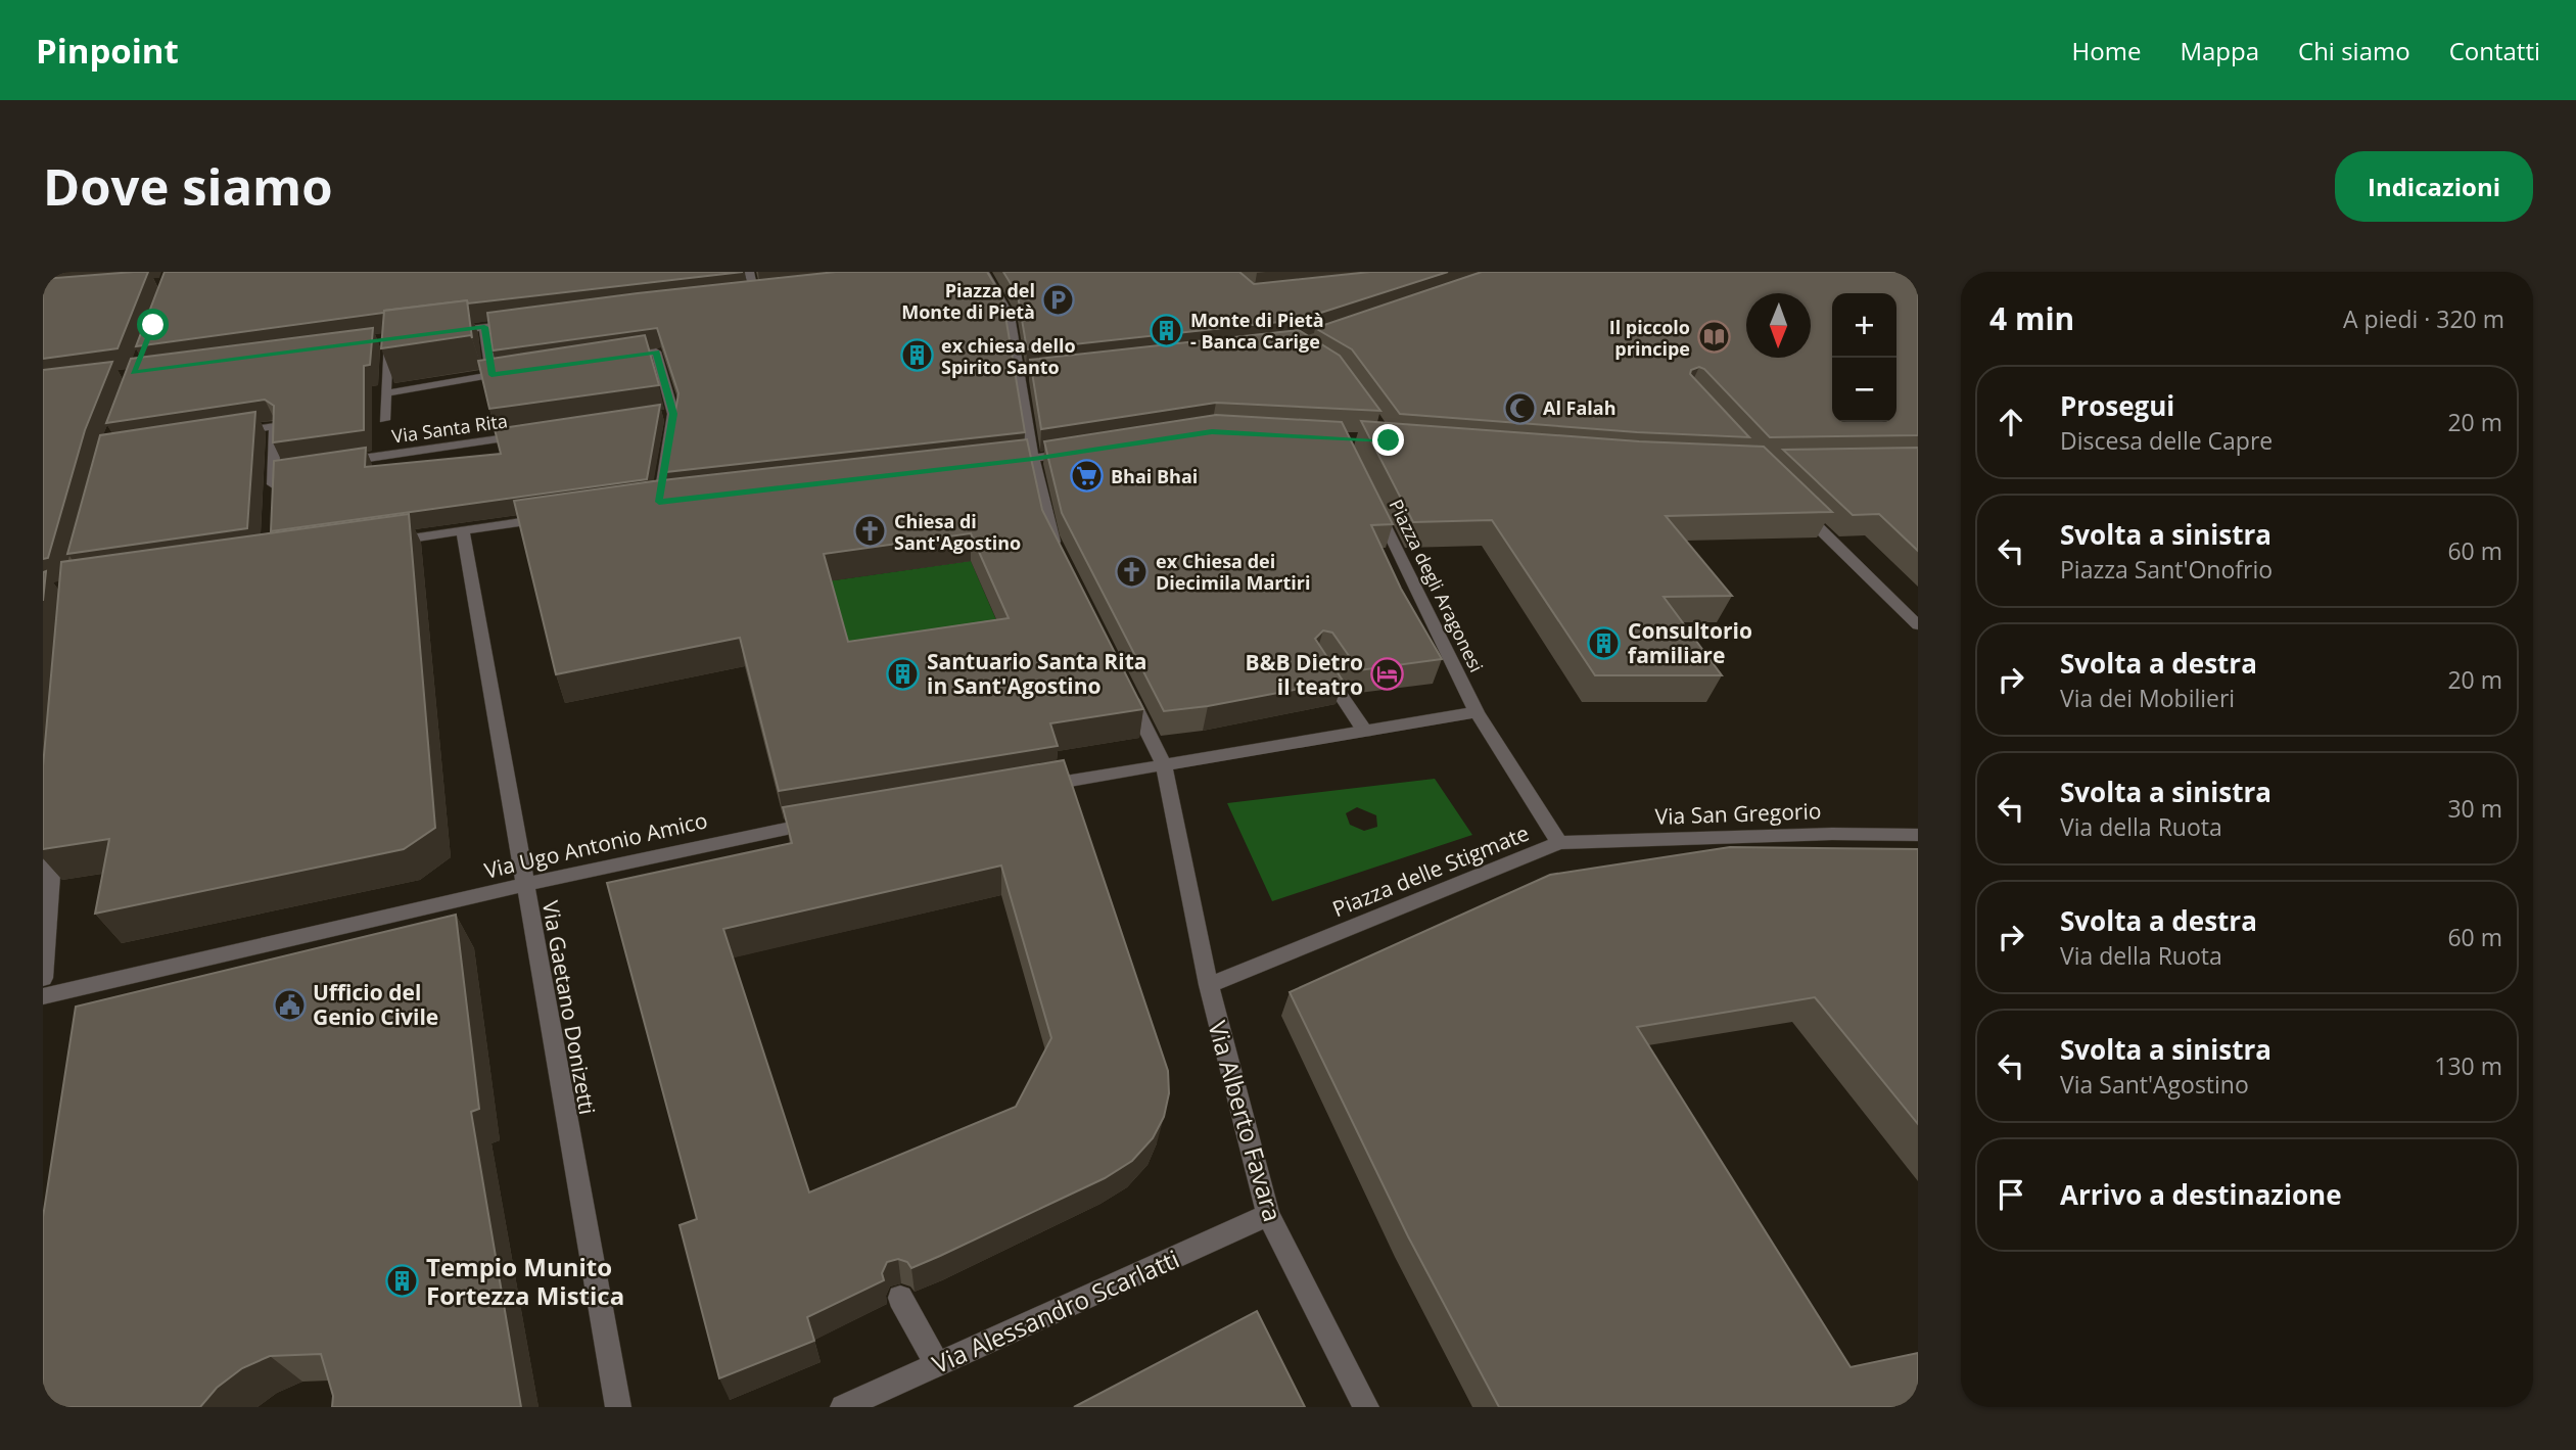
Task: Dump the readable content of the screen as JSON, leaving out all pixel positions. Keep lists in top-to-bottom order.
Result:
{
  "streets": {
    "street": [
      "Via Santa Rita",
      "Piazza degli Aragonesi",
      "Via San Gregorio",
      "Via Ugo Antonio Amico",
      "Piazza delle Stigmate",
      "Via Gaetano Donizetti",
      "Via Alberto Favara",
      "Via Alessandro Scarlatti"
    ]
  },
  "crossings": [
    ["Piazza degli Aragonesi", "Piazza delle Stigmate"],
    ["Via San Gregorio", "Piazza delle Stigmate"],
    ["Via Ugo Antonio Amico", "Via Gaetano Donizetti"],
    ["Piazza delle Stigmate", "Via Alberto Favara"],
    ["Via Alberto Favara", "Via Alessandro Scarlatti"]
  ],
  "places": {
    "parking": ["Piazza del Monte di Pietà"],
    "building": [
      "Monte di Pietà - Banca Carige",
      "ex chiesa dello Spirito Santo",
      "Consultorio familiare",
      "Santuario Santa Rita in Sant'Agostino",
      "Tempio Munito Fortezza Mistica"
    ],
    "library": ["Il piccolo principe"],
    "mosque": ["Al Falah"],
    "supermarket": ["Bhai Bhai"],
    "church": ["Chiesa di Sant'Agostino", "ex Chiesa dei Diecimila Martiri"],
    "hotel": ["B&B Dietro il teatro"],
    "public building": ["Ufficio del Genio Civile"]
  },
  "north": "bottom",
  "page": {
    "header": "Pinpoint",
    "nav": [
      "Home",
      "Mappa",
      "Chi siamo",
      "Contatti"
    ],
    "buttons": "Indicazioni",
    "title": "Dove siamo",
    "heading": ["4 min", "A piedi · 320 m"],
    "map_buttons": ["+", "−"],
    "list": [
      ["Prosegui", "Discesa delle Capre", "20 m"],
      ["Svolta a sinistra", "Piazza Sant'Onofrio", "60 m"],
      ["Svolta a destra", "Via dei Mobilieri", "20 m"],
      ["Svolta a sinistra", "Via della Ruota", "30 m"],
      ["Svolta a destra", "Via della Ruota", "60 m"],
      ["Svolta a sinistra", "Via Sant'Agostino", "130 m"],
      "Arrivo a destinazione"
    ]
  }
}
